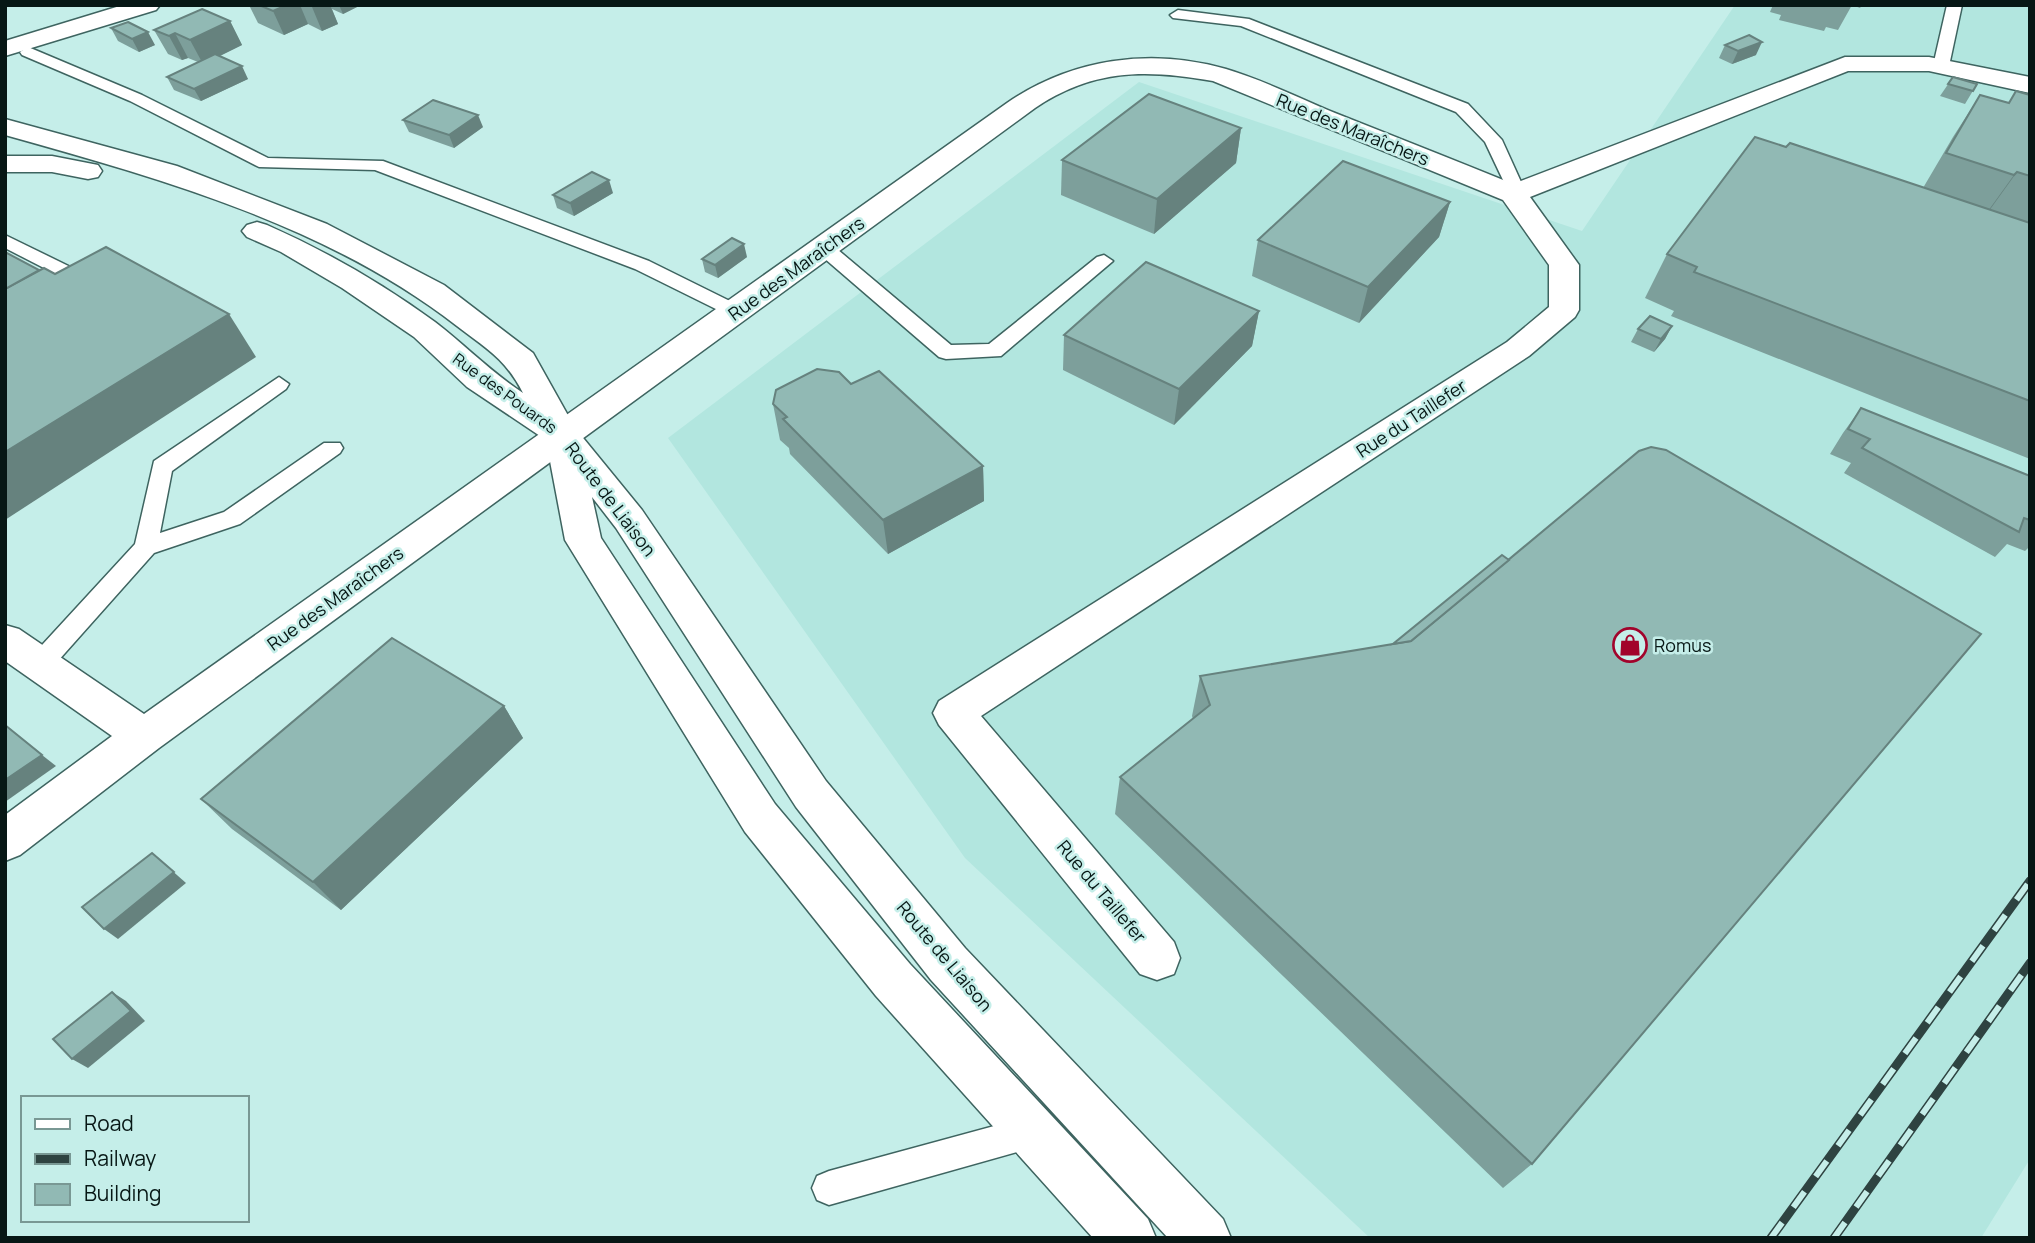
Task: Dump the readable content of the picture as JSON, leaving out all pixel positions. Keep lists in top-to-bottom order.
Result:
{
  "streets": {
    "street": [
      "Rue des Maraîchers",
      "Rue des Pouards",
      "Rue du Taillefer",
      "Route de Liaison"
    ]
  },
  "crossings": [
    ["Rue des Maraîchers", "Rue des Pouards"],
    ["Rue des Maraîchers", "Rue du Taillefer"],
    ["Rue des Maraîchers", "Route de Liaison"],
    ["Rue des Pouards", "Route de Liaison"]
  ],
  "places": {
    "shop": ["Romus"]
  },
  "legend": ["Road", "Railway", "Building"]
}
